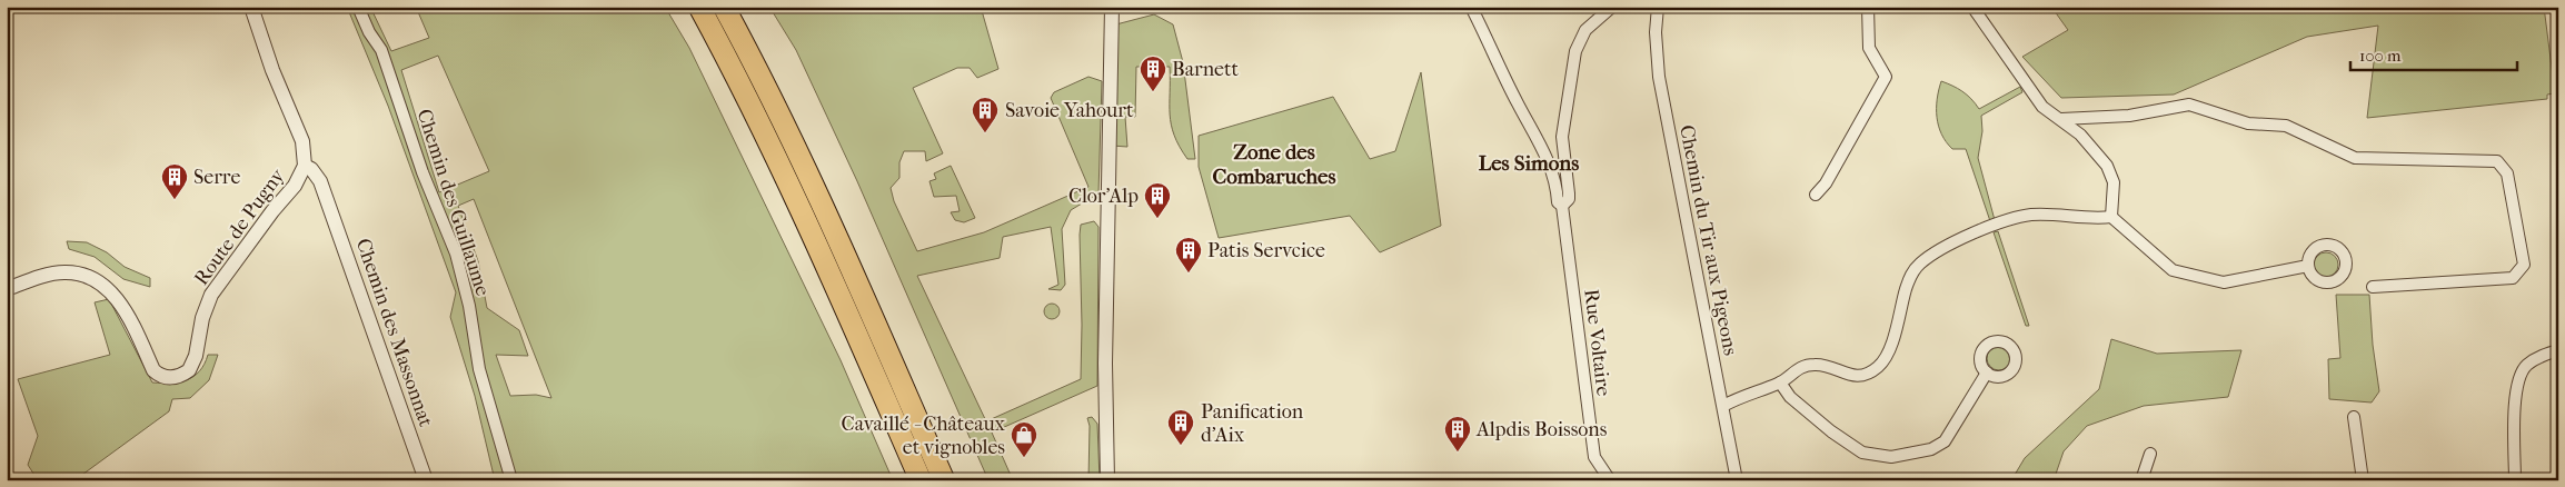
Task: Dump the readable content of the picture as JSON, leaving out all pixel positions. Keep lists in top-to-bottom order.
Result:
{
  "streets": {
    "street": [
      "Chemin des Guillaume",
      "Route de Pugny",
      "Chemin du Tir aux Pigeons",
      "Chemin des Massonnat",
      "Rue Voltaire"
    ]
  },
  "crossings": [
    ["Route de Pugny", "Chemin des Massonnat"]
  ],
  "districts": ["Zone des Combaruches", "Les Simons"],
  "places": {
    "building": [
      "Barnett",
      "Savoie Yahourt",
      "Serre",
      "Clor'Alp",
      "Patis Servcice",
      "Panification d'Aix",
      "Alpdis Boissons"
    ],
    "shop": ["Cavaillé - Châteaux et vignobles"]
  },
  "scale_bar": "100 m"
}
